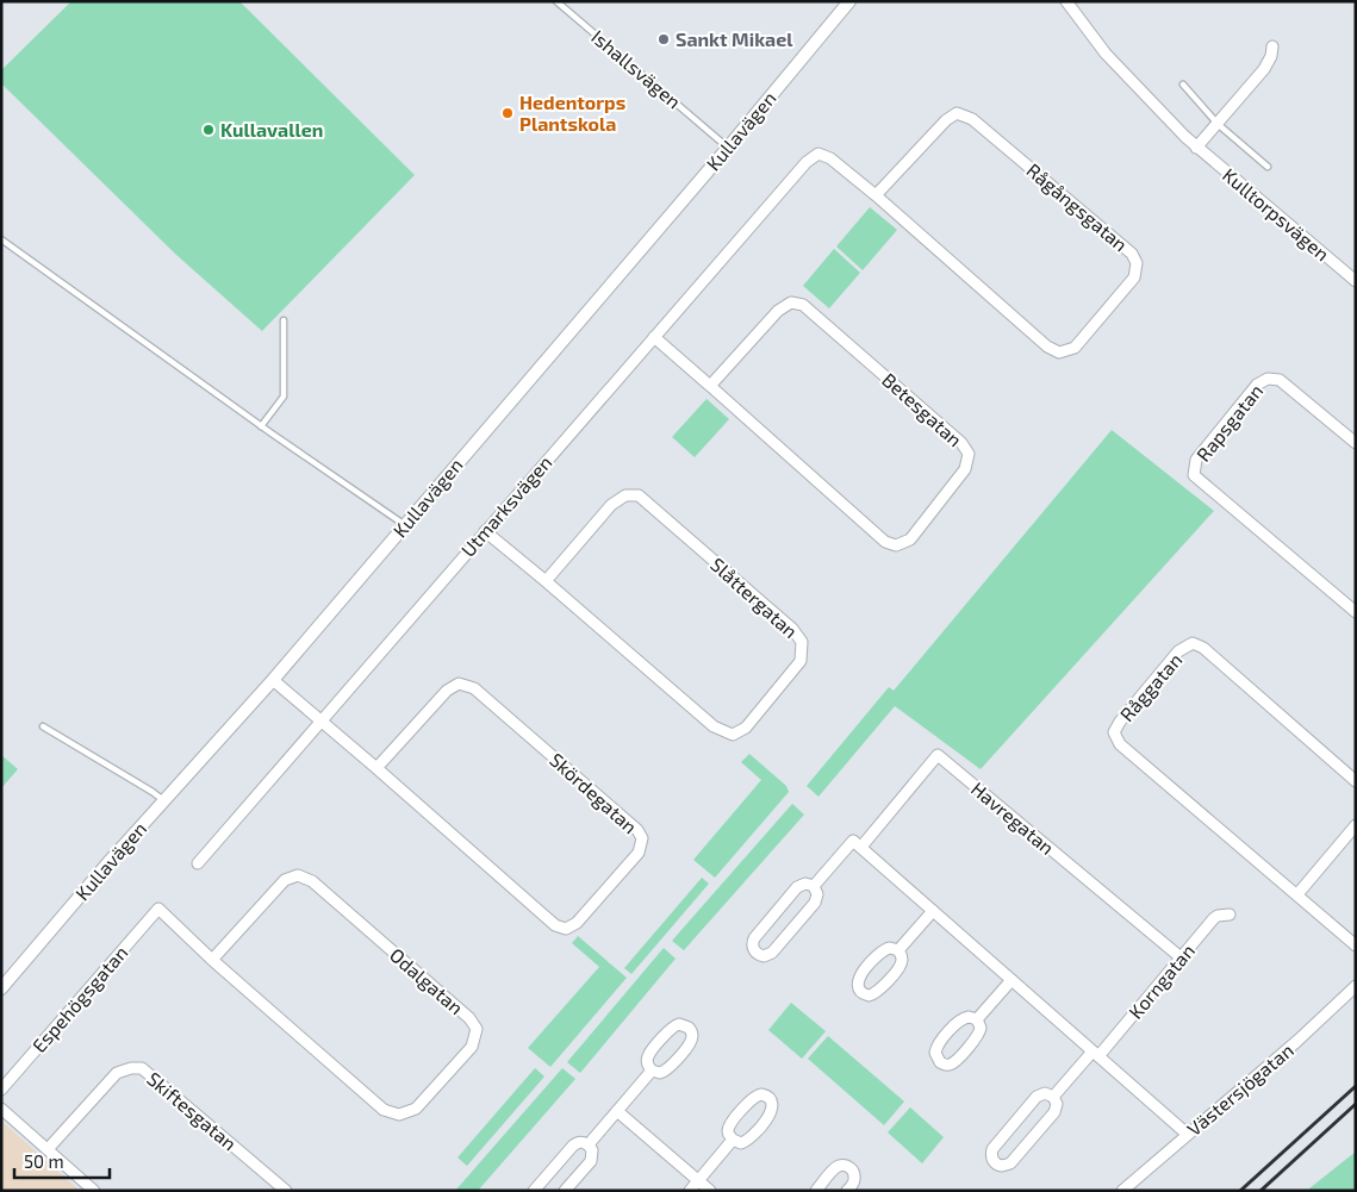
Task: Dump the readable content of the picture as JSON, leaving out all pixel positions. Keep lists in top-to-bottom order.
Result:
{
  "streets": {
    "street": [
      "Kullavägen",
      "Rågångsgatan",
      "Kulltorpsvägen",
      "Betesgatan",
      "Rapsgatan",
      "Utmarksvägen",
      "Slåttergatan",
      "Råggatan",
      "Skördegatan",
      "Havregatan",
      "Odalgatan",
      "Korngatan",
      "Espehögsgatan",
      "Västersjögatan",
      "Skiftesgatan"
    ],
    "lane": ["Ishallsvägen"]
  },
  "crossings": [
    ["Ishallsvägen", "Kullavägen"],
    ["Kullavägen", "Skördegatan"],
    ["Rågångsgatan", "Utmarksvägen"],
    ["Betesgatan", "Utmarksvägen"],
    ["Utmarksvägen", "Slåttergatan"],
    ["Utmarksvägen", "Skördegatan"],
    ["Havregatan", "Korngatan"],
    ["Odalgatan", "Espehögsgatan"]
  ],
  "places": ["Sankt Mikael", "Hedentorps Plantskola", "Kullavallen"],
  "scale_bar": "50 m"
}
